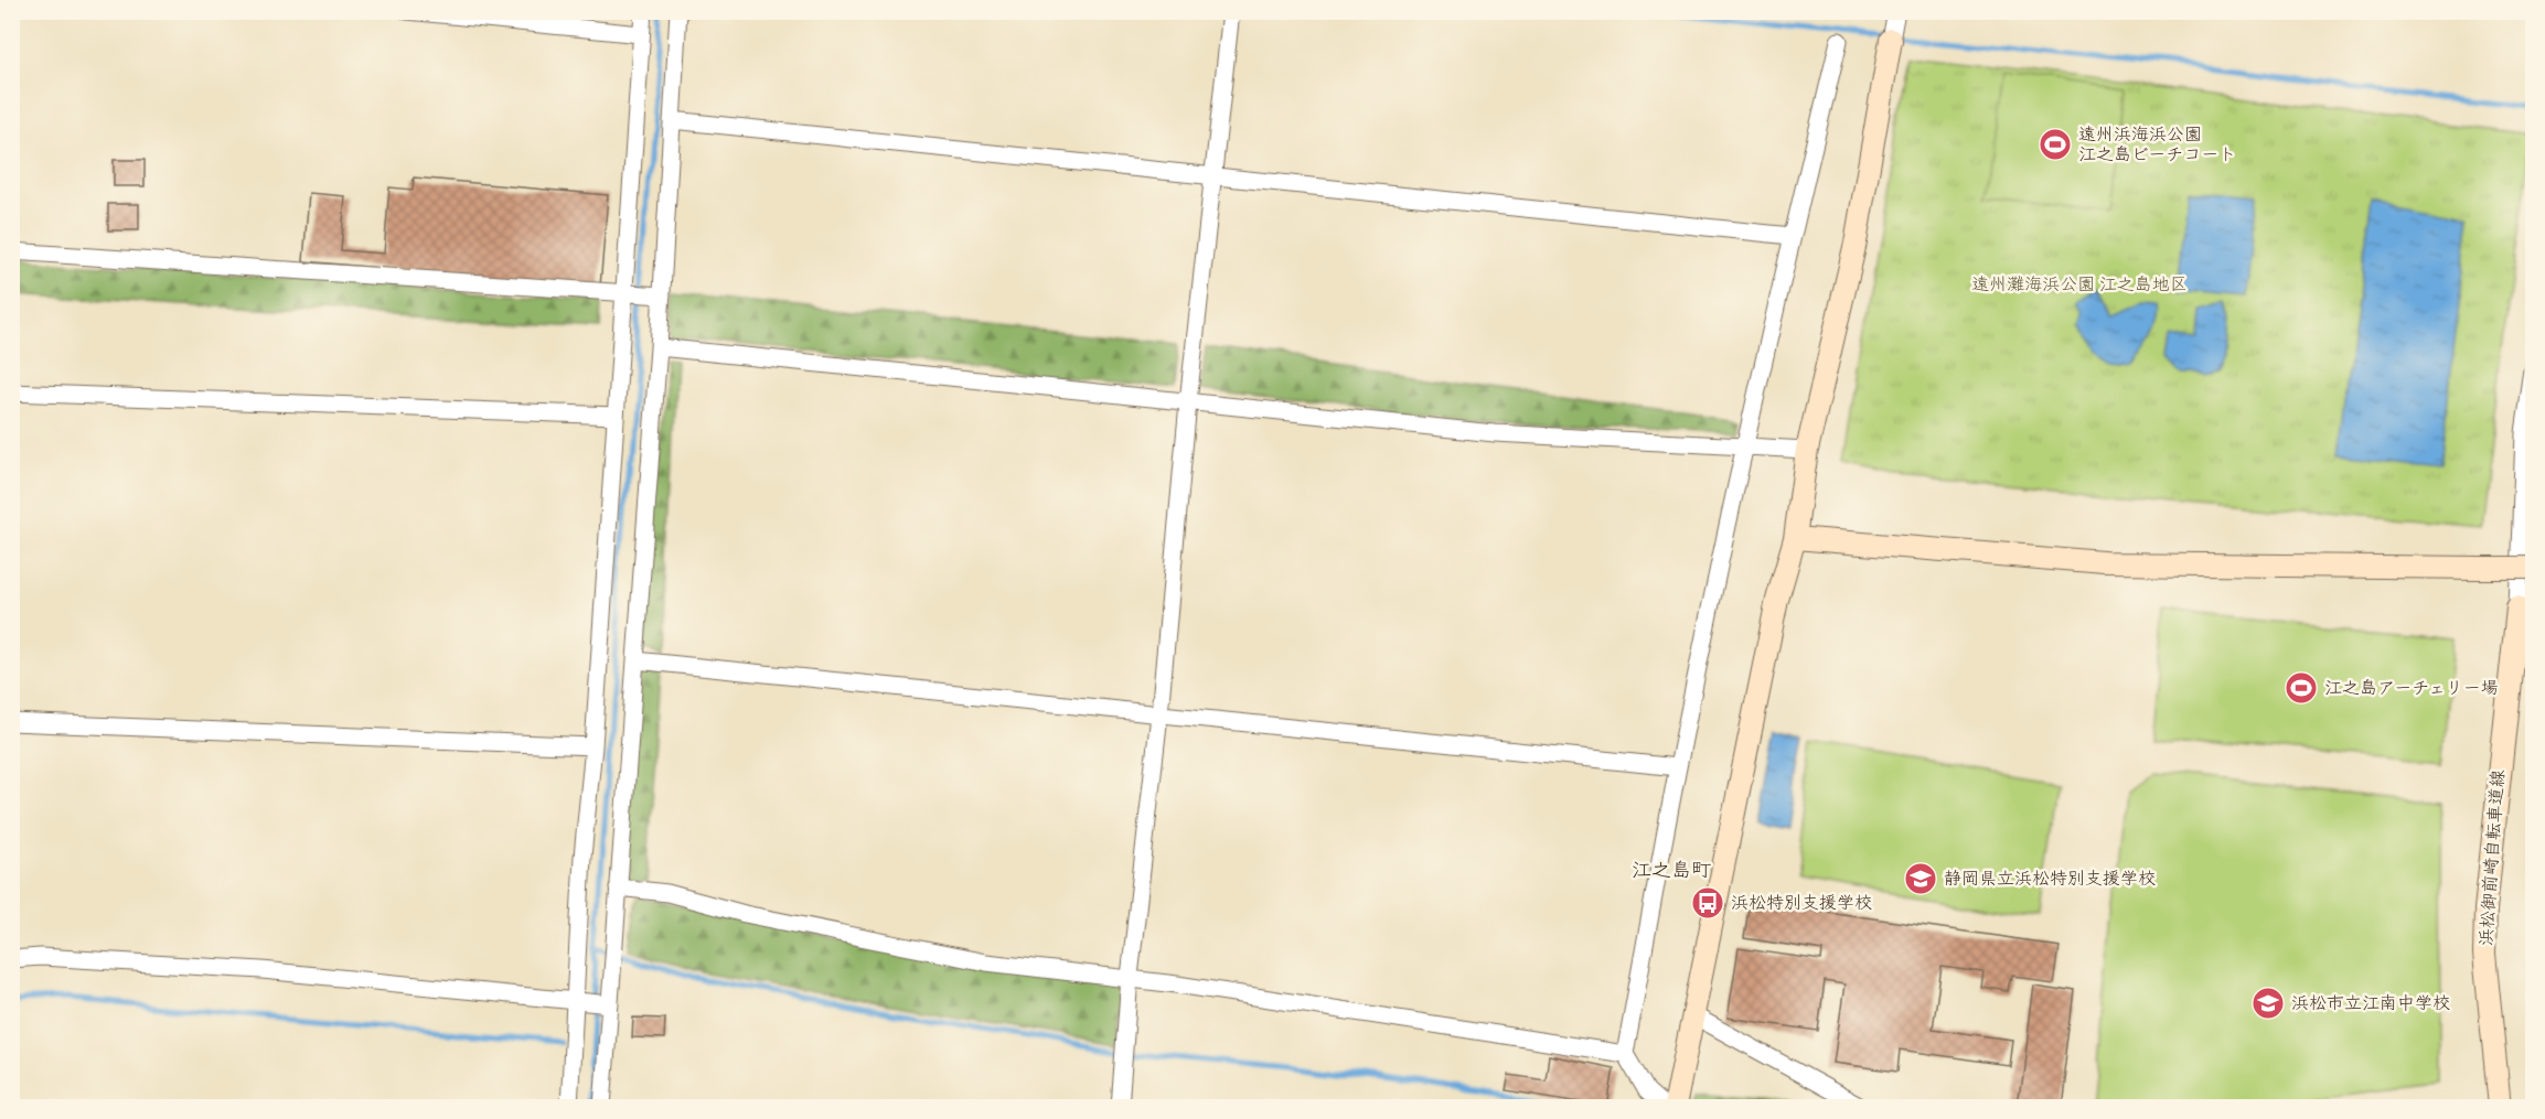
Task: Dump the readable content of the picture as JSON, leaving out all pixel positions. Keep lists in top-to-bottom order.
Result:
{
  "streets": {
    "street": ["浜松御前崎自転車道線"]
  },
  "districts": ["江之島町"],
  "parks": ["遠州灘海浜公園 江之島地区"],
  "places": {
    "sports": ["遠州浜海浜公園 江之島ビーチコート", "江之島アーチェリー場"],
    "school or university": ["静岡県立浜松特別支援学校", "浜松市立江南中学校"],
    "bus stop": ["浜松特別支援学校"]
  }
}
